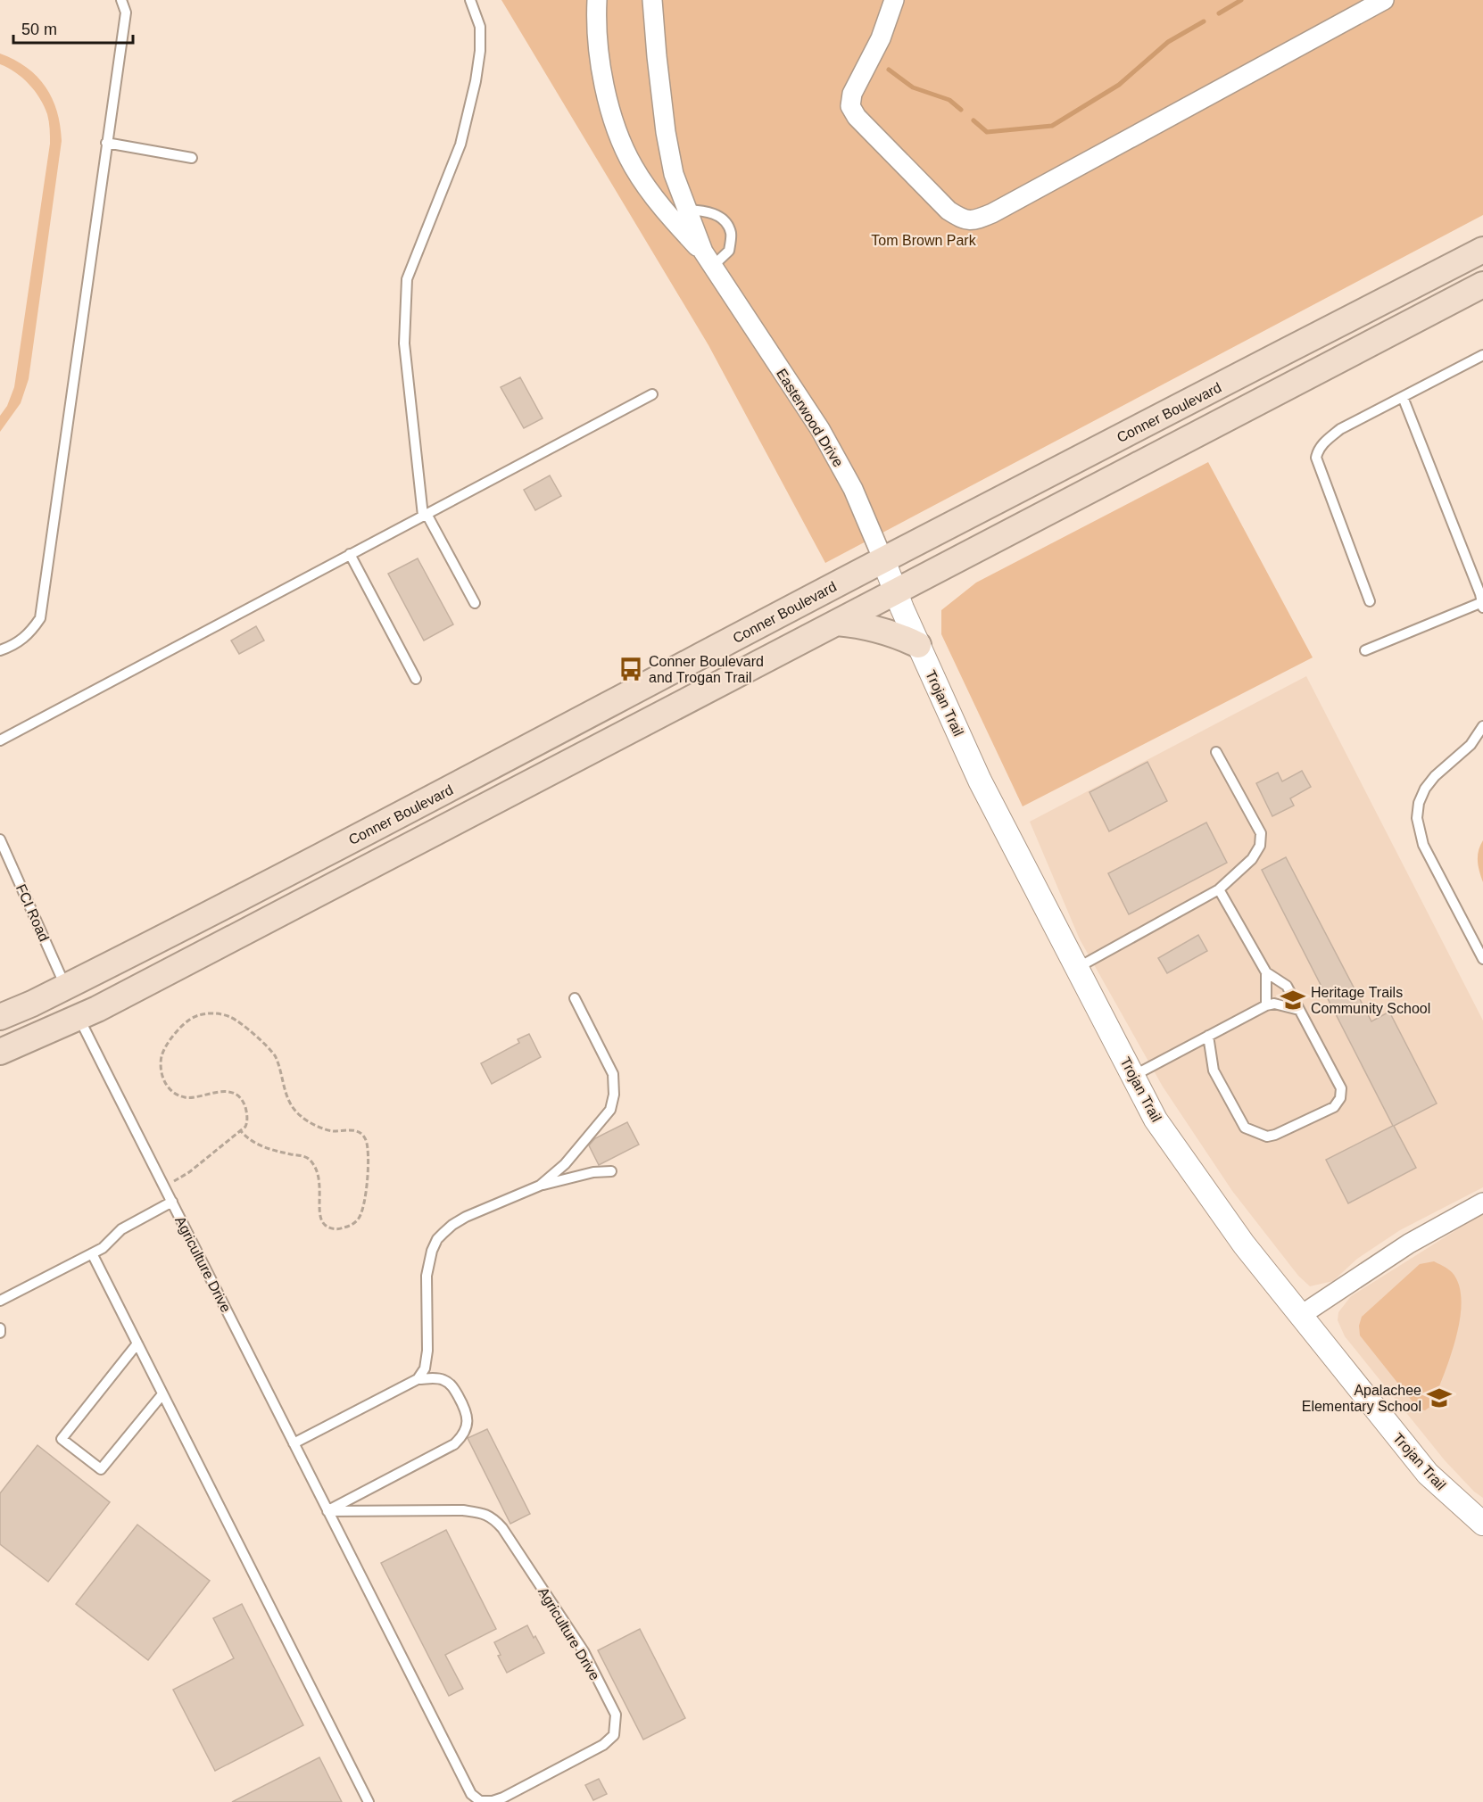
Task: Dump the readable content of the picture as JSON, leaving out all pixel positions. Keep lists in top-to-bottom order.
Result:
{
  "streets": {
    "main road": ["Conner Boulevard"],
    "street": ["Easterwood Drive", "Trojan Trail"],
    "lane": ["FCI Road", "Agriculture Drive"]
  },
  "crossings": [
    ["Conner Boulevard", "Easterwood Drive"],
    ["Conner Boulevard", "FCI Road"],
    ["Easterwood Drive", "Trojan Trail"]
  ],
  "parks": ["Tom Brown Park"],
  "places": {
    "bus stop": ["Conner Boulevard and Trogan Trail"],
    "school or university": ["Heritage Trails Community School", "Apalachee Elementary School"]
  },
  "scale_bar": "50 m"
}
